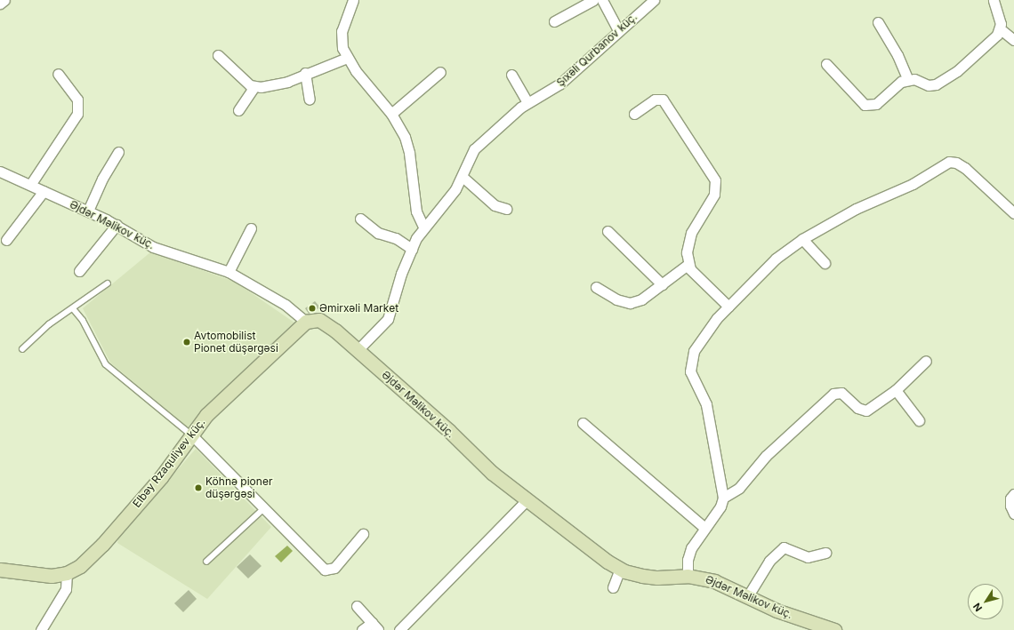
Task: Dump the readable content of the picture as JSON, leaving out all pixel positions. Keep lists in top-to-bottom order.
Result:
{
  "streets": {
    "street": ["Şıxəli Qurbanov küç.", "Əjdər Məlikov küç.", "Elbəy Rzaquliyev küç."]
  },
  "crossings": [
    ["Şıxəli Qurbanov küç.", "Əjdər Məlikov küç."],
    ["Əjdər Məlikov küç.", "Elbəy Rzaquliyev küç."]
  ],
  "places": ["Əmirxəli Market", "Avtomobilist Pionet düşərgəsi", "Köhnə pioner düşərgəsi"],
  "north": "bottom left"
}
